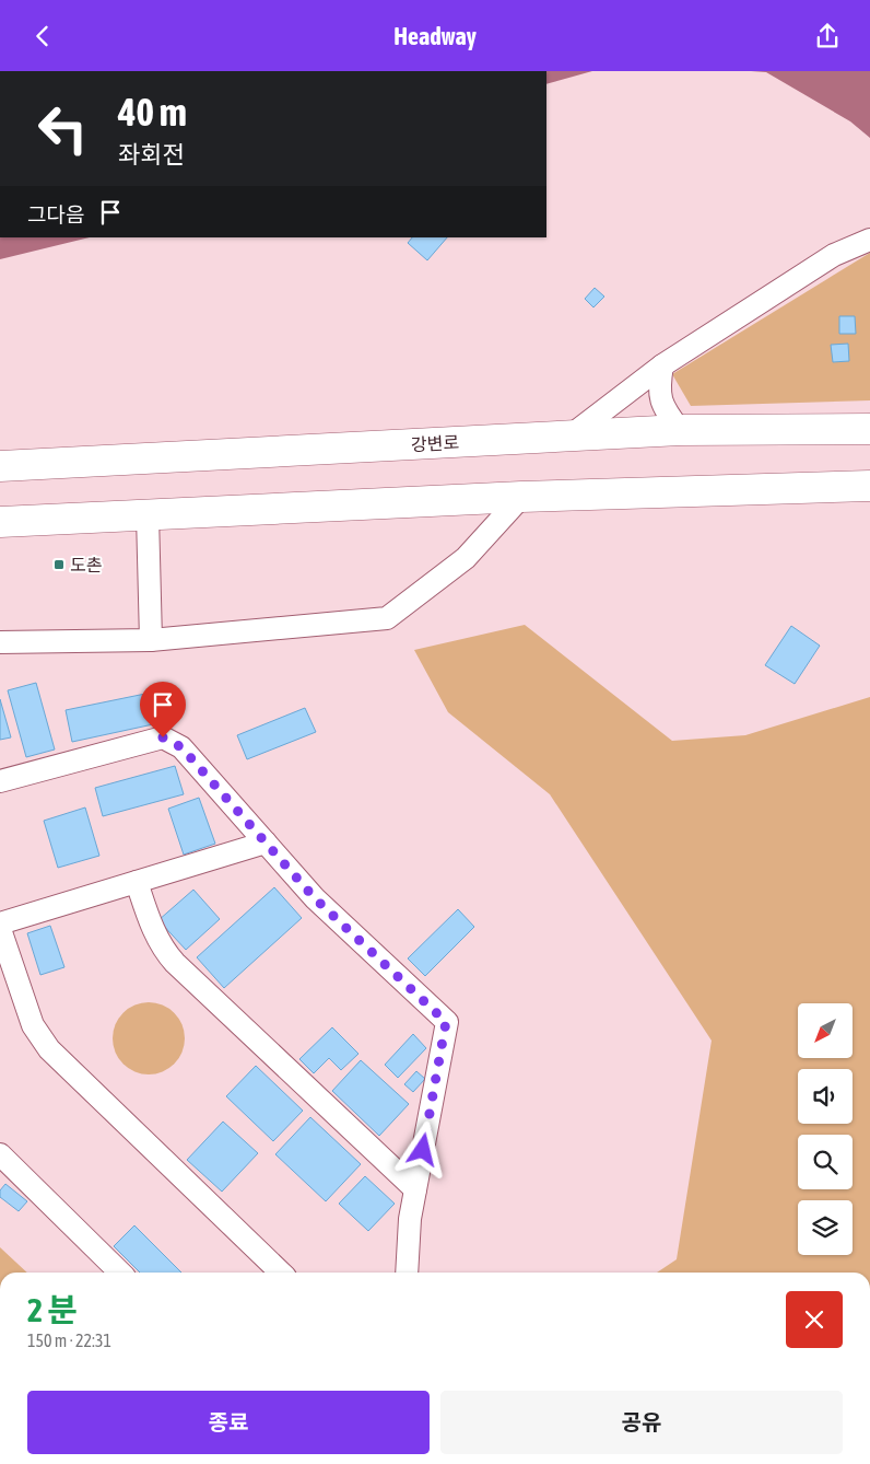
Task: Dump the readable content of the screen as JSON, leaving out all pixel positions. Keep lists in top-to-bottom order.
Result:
{
  "streets": {
    "main road": ["강변로"]
  },
  "places": {
    "transit": ["도촌"]
  },
  "north": "bottom left",
  "page": {
    "header": "Headway",
    "turn": ["40 m", "좌회전"],
    "then": "그다음",
    "heading": ["2 분", "150 m · 22:31"],
    "buttons": ["종료", "공유"]
  }
}
